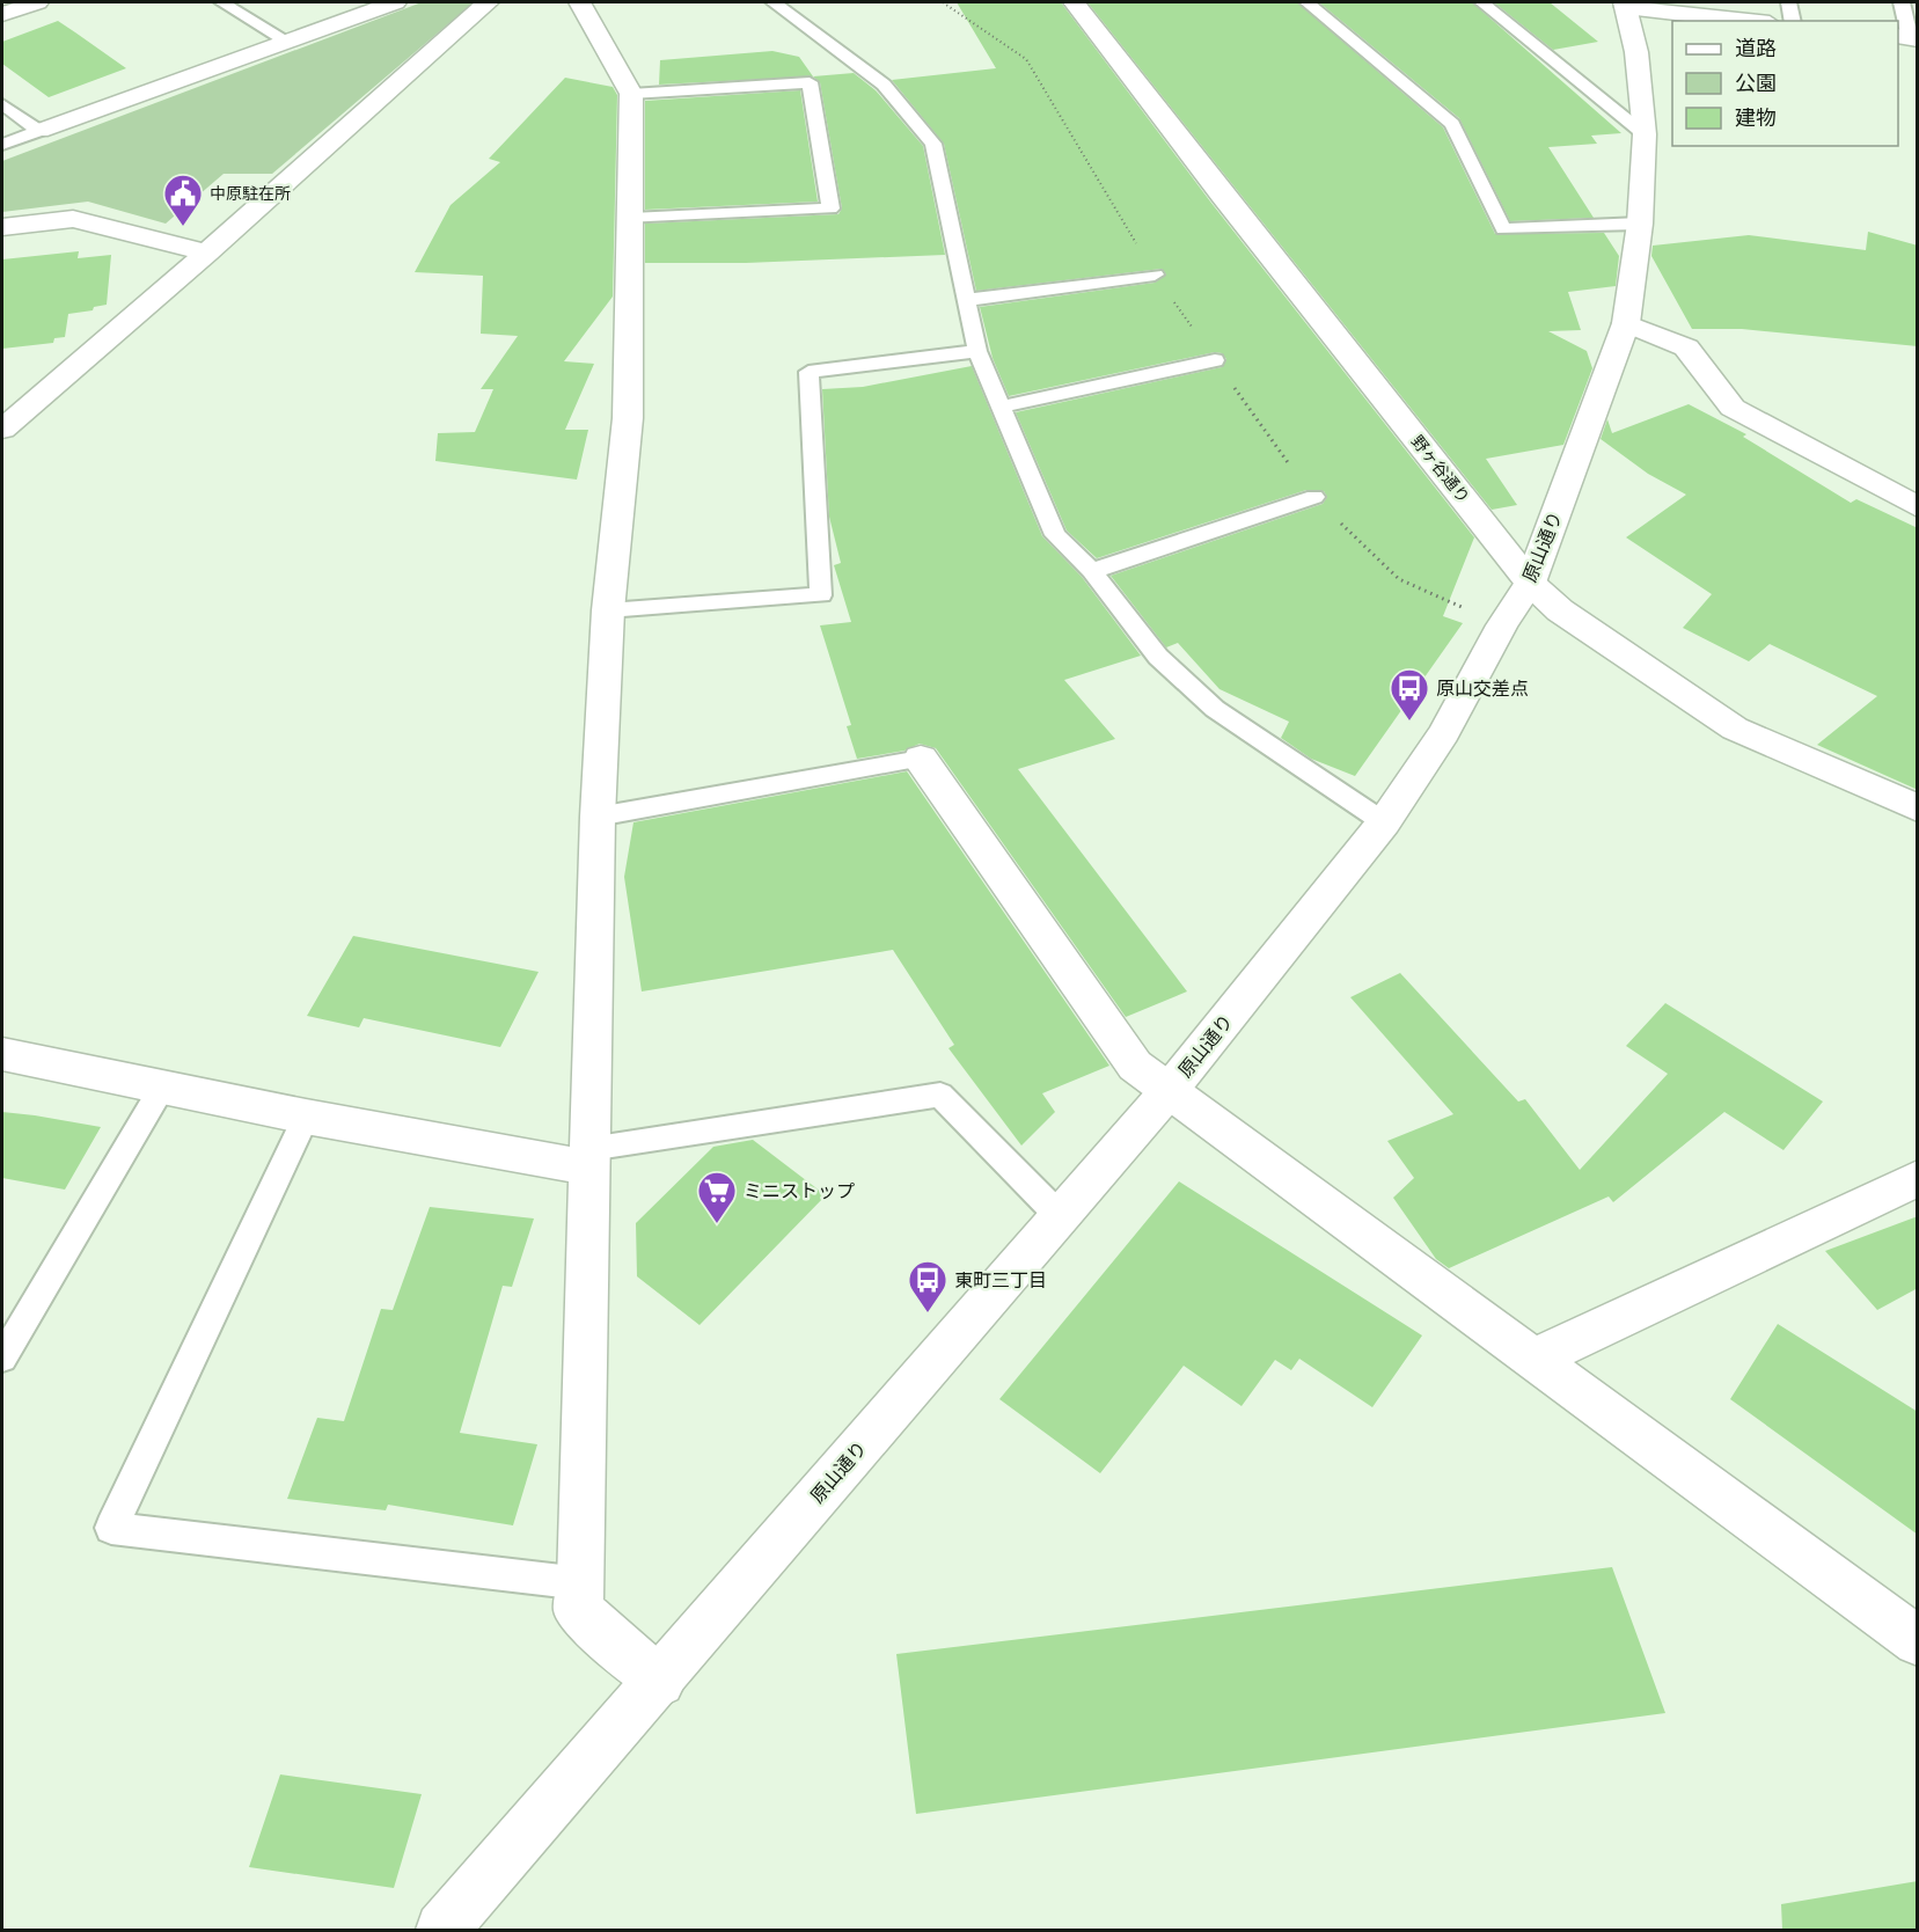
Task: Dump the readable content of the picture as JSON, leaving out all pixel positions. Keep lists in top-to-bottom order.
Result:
{
  "streets": {
    "street": ["野ヶ谷通り", "原山通り"]
  },
  "crossings": [
    ["野ヶ谷通り", "原山通り"]
  ],
  "places": {
    "public building": ["中原駐在所"],
    "bus stop": ["原山交差点", "東町三丁目"],
    "supermarket": ["ミニストップ"]
  },
  "legend": ["道路", "公園", "建物"]
}
